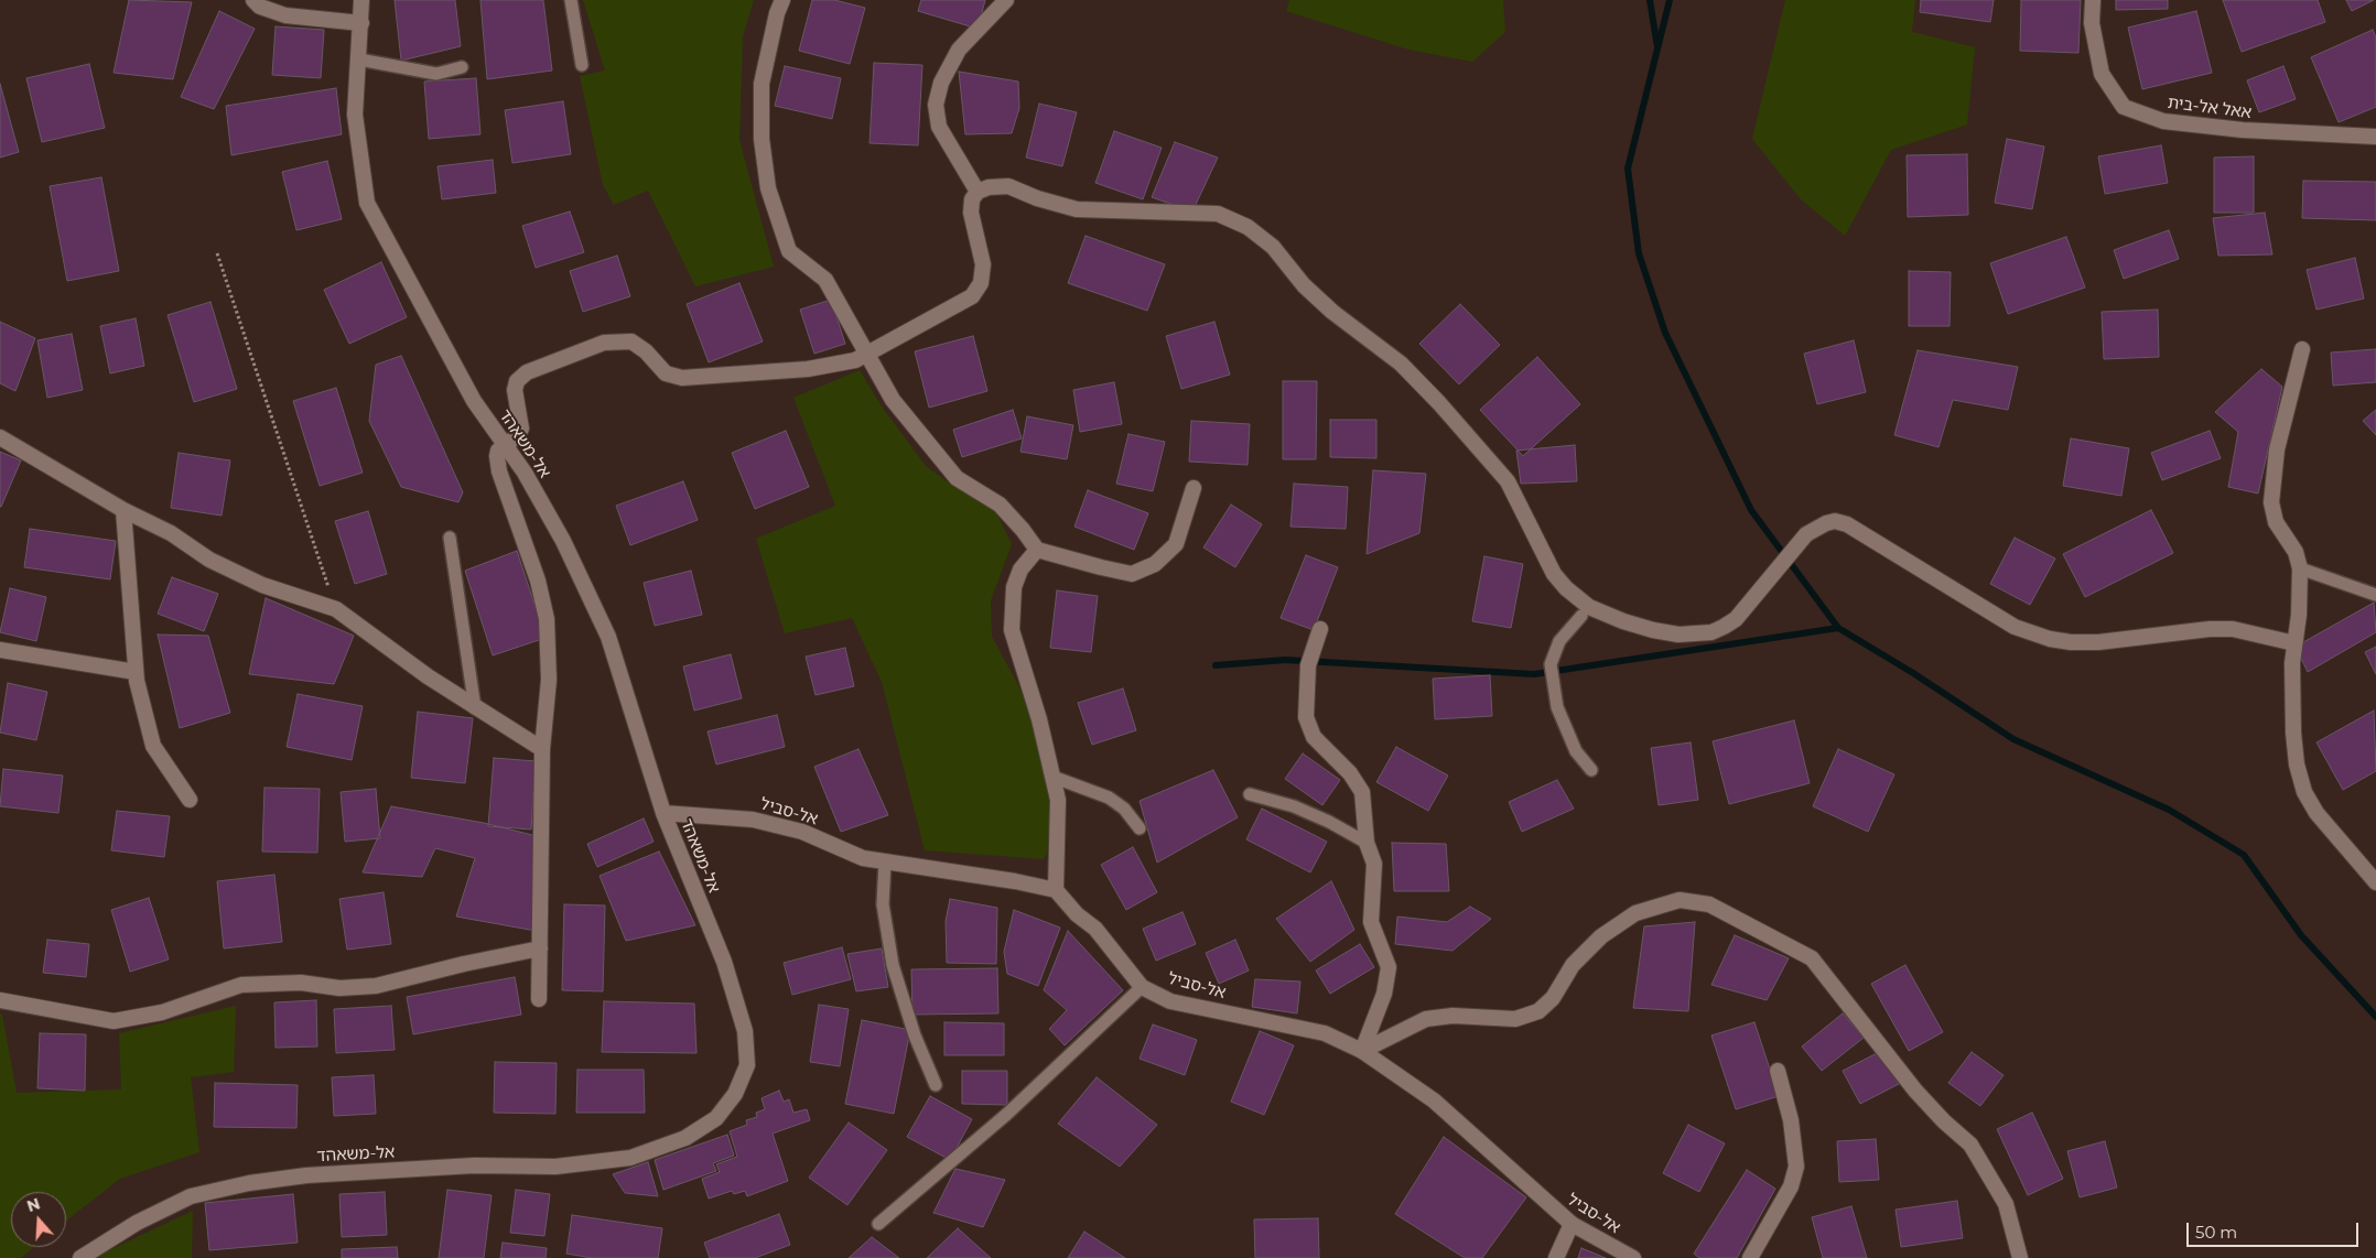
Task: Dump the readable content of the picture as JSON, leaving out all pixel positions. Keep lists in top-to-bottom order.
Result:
{
  "streets": {
    "street": ["אאל אל-בית", "אל-משאהד", "אל-סביל"]
  },
  "crossings": [
    ["אל-משאהד", "אל-סביל"]
  ],
  "scale_bar": "50 m",
  "north": "top"
}
